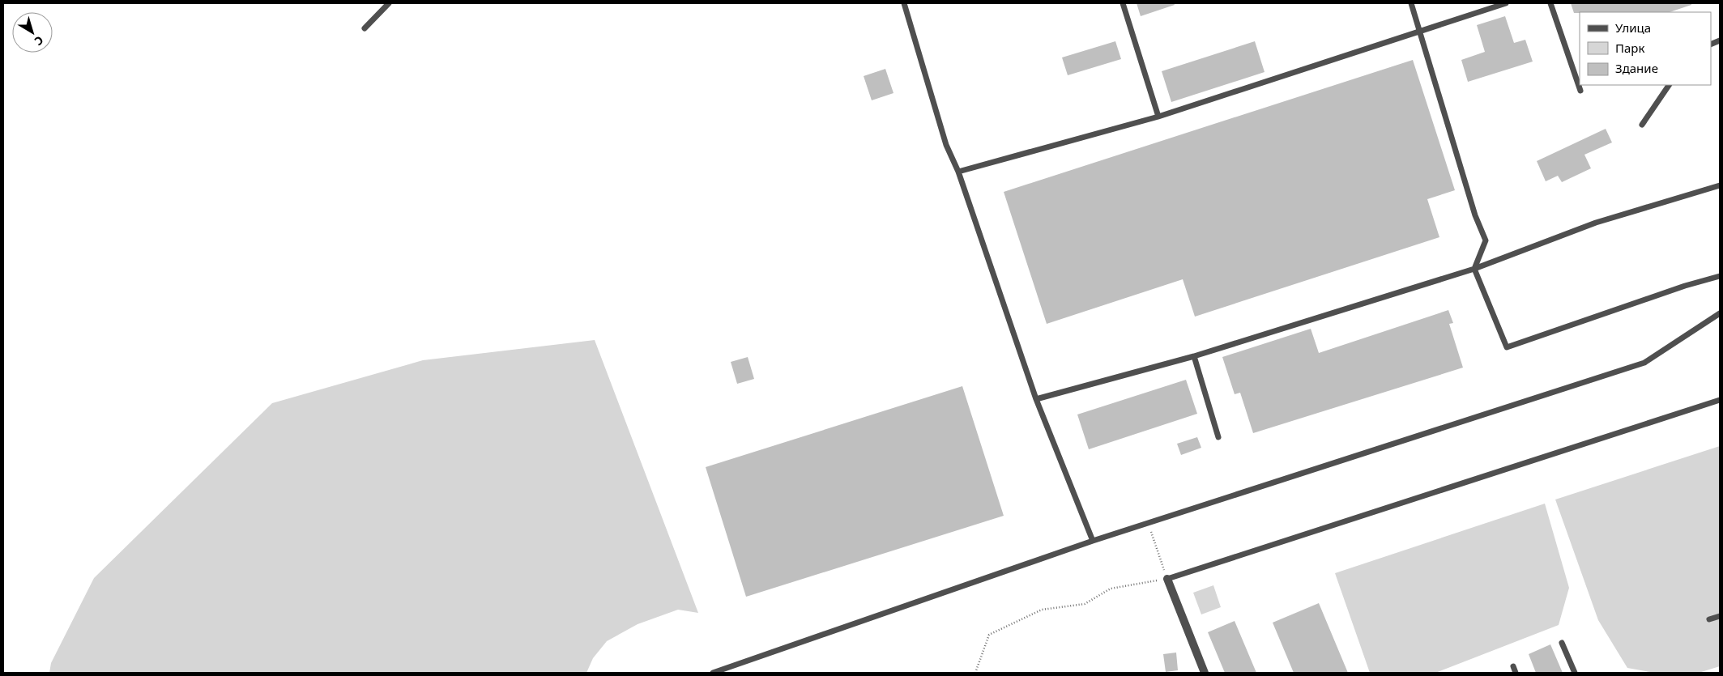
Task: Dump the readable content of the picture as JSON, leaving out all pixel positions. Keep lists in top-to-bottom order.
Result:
{
  "legend": ["Улица", "Парк", "Здание"],
  "north": "bottom right"
}
